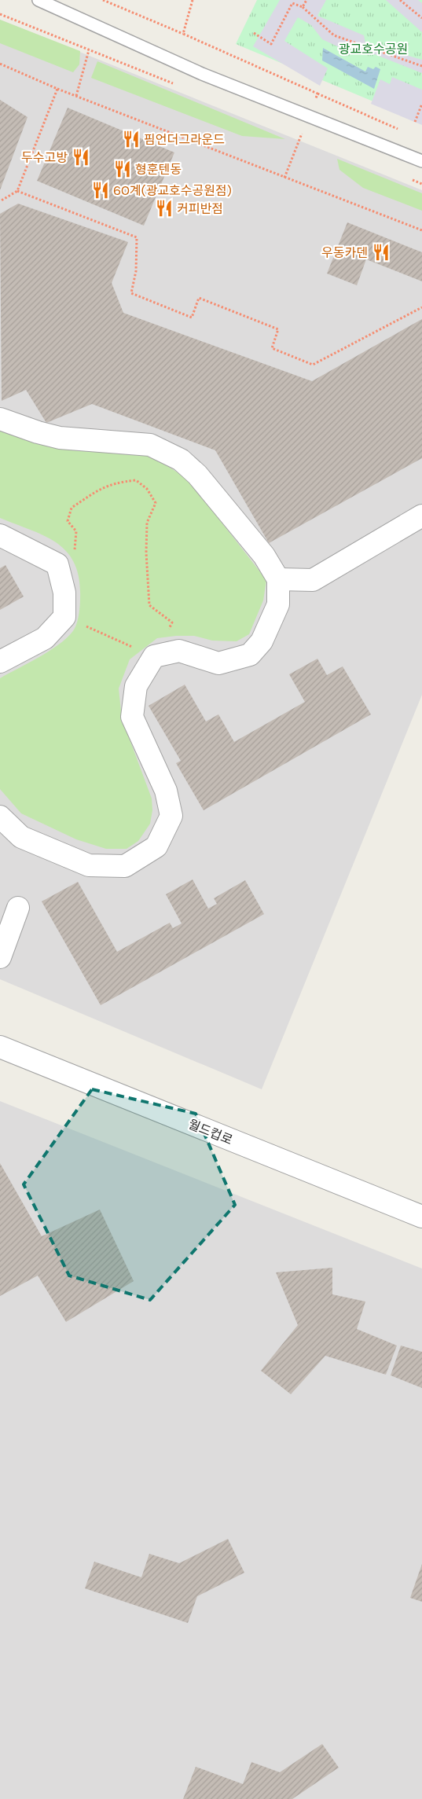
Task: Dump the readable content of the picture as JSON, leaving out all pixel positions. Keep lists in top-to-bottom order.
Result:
{
  "streets": {
    "street": ["월드컵로"]
  },
  "parks": ["광교호수공원"],
  "places": {
    "restaurant": [
      "핌언더그라운드",
      "두수고방",
      "형훈텐동",
      "60계(광교호수공원점)",
      "커피반점",
      "우동카덴"
    ]
  }
}
